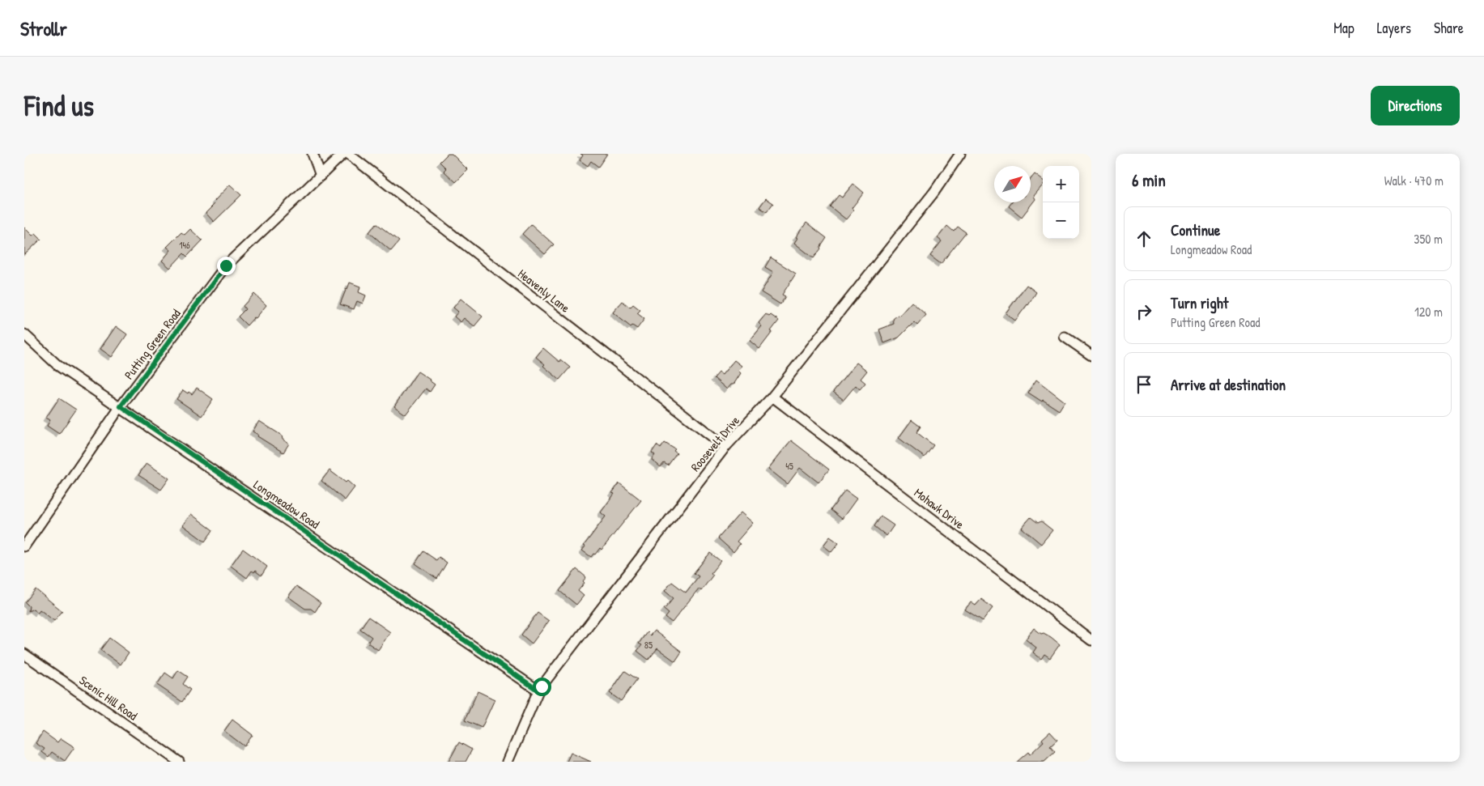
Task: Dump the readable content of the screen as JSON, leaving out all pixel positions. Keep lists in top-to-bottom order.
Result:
{
  "streets": {
    "street": [
      "Heavenly Lane",
      "Putting Green Road",
      "Roosevelt Drive",
      "Longmeadow Road",
      "Mohawk Drive",
      "Scenic Hill Road"
    ]
  },
  "crossings": [
    ["Heavenly Lane", "Roosevelt Drive"],
    ["Putting Green Road", "Longmeadow Road"],
    ["Roosevelt Drive", "Longmeadow Road"],
    ["Roosevelt Drive", "Mohawk Drive"]
  ],
  "house_numbers": ["146", "45", "85"],
  "north": "top right",
  "page": {
    "header": "Strollr",
    "nav": ["Map", "Layers", "Share"],
    "buttons": "Directions",
    "title": "Find us",
    "heading": ["6 min", "Walk · 470 m"],
    "map_buttons": ["+", "−"],
    "list": [
      ["Continue", "Longmeadow Road", "350 m"],
      ["Turn right", "Putting Green Road", "120 m"],
      "Arrive at destination"
    ]
  }
}
